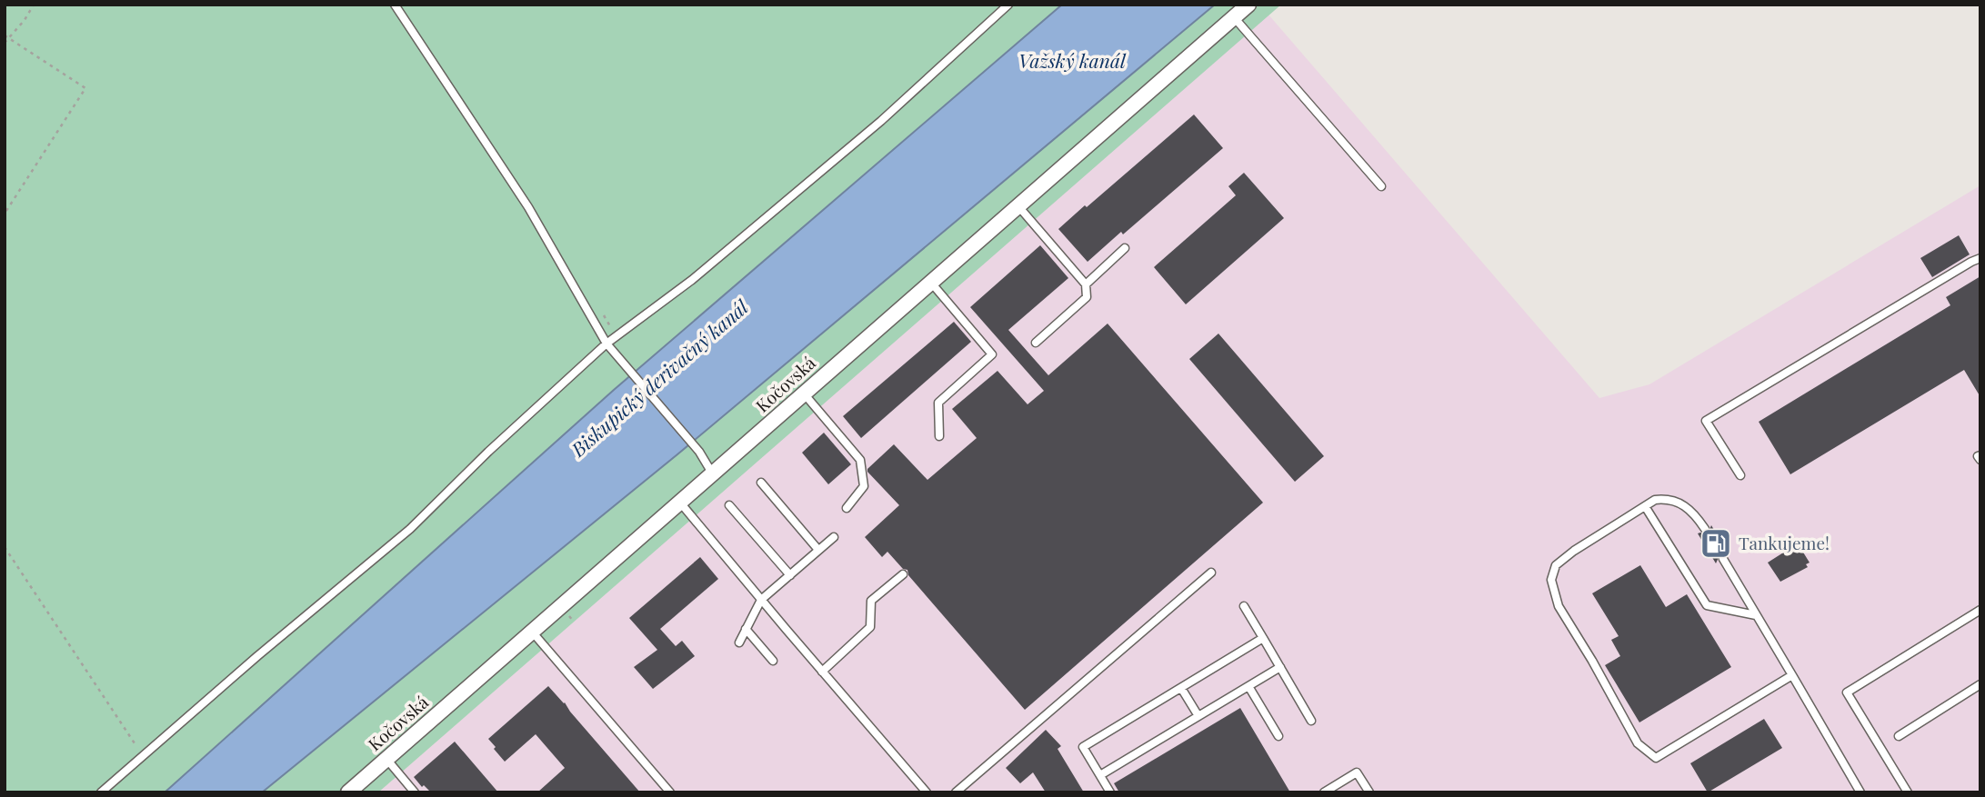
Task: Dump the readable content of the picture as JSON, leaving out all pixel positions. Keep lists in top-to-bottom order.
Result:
{
  "streets": {
    "street": ["Kočovská"]
  },
  "water": ["Važský kanál", "Biskupický derivačný kanál"],
  "places": {
    "fuel station": ["Tankujeme!"]
  }
}
